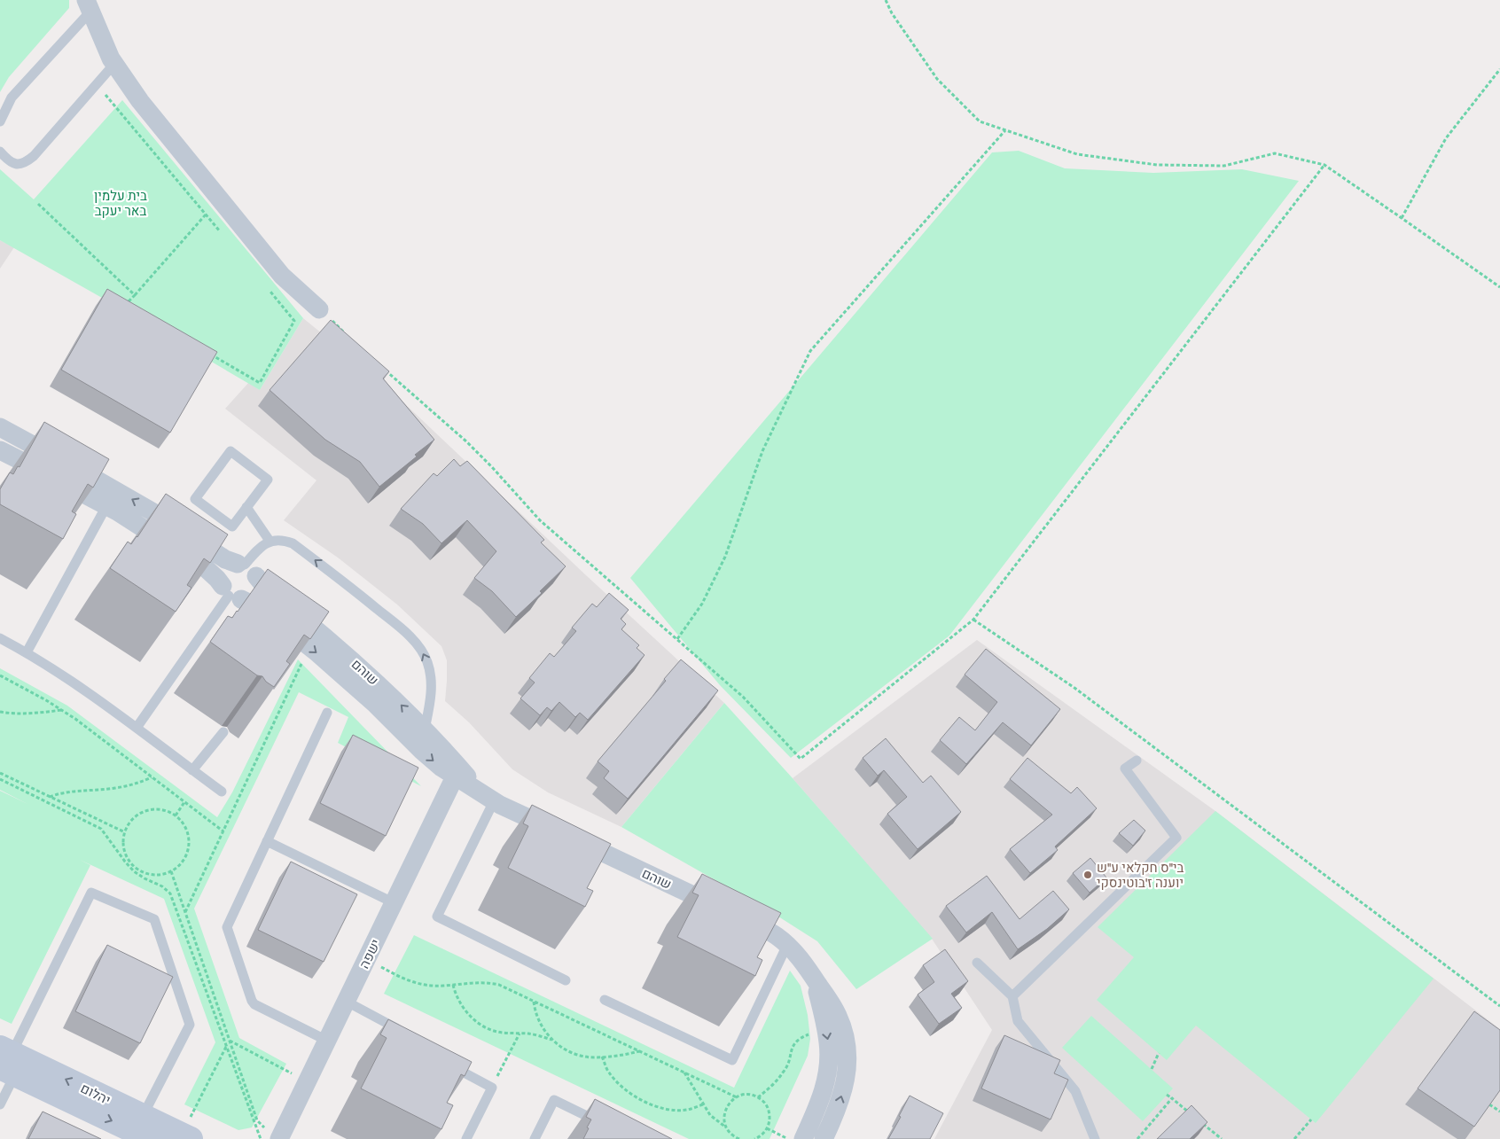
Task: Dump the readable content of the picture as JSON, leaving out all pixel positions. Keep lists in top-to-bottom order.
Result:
{
  "streets": {
    "street": ["שוהם", "ישפה", "יהלום"]
  },
  "crossings": [
    ["שוהם", "ישפה"]
  ],
  "parks": ["בית עלמין באר יעקב"],
  "places": ["בי\"ס חקלאי ע\"ש יוענה ז'בוטינסקי"]
}
